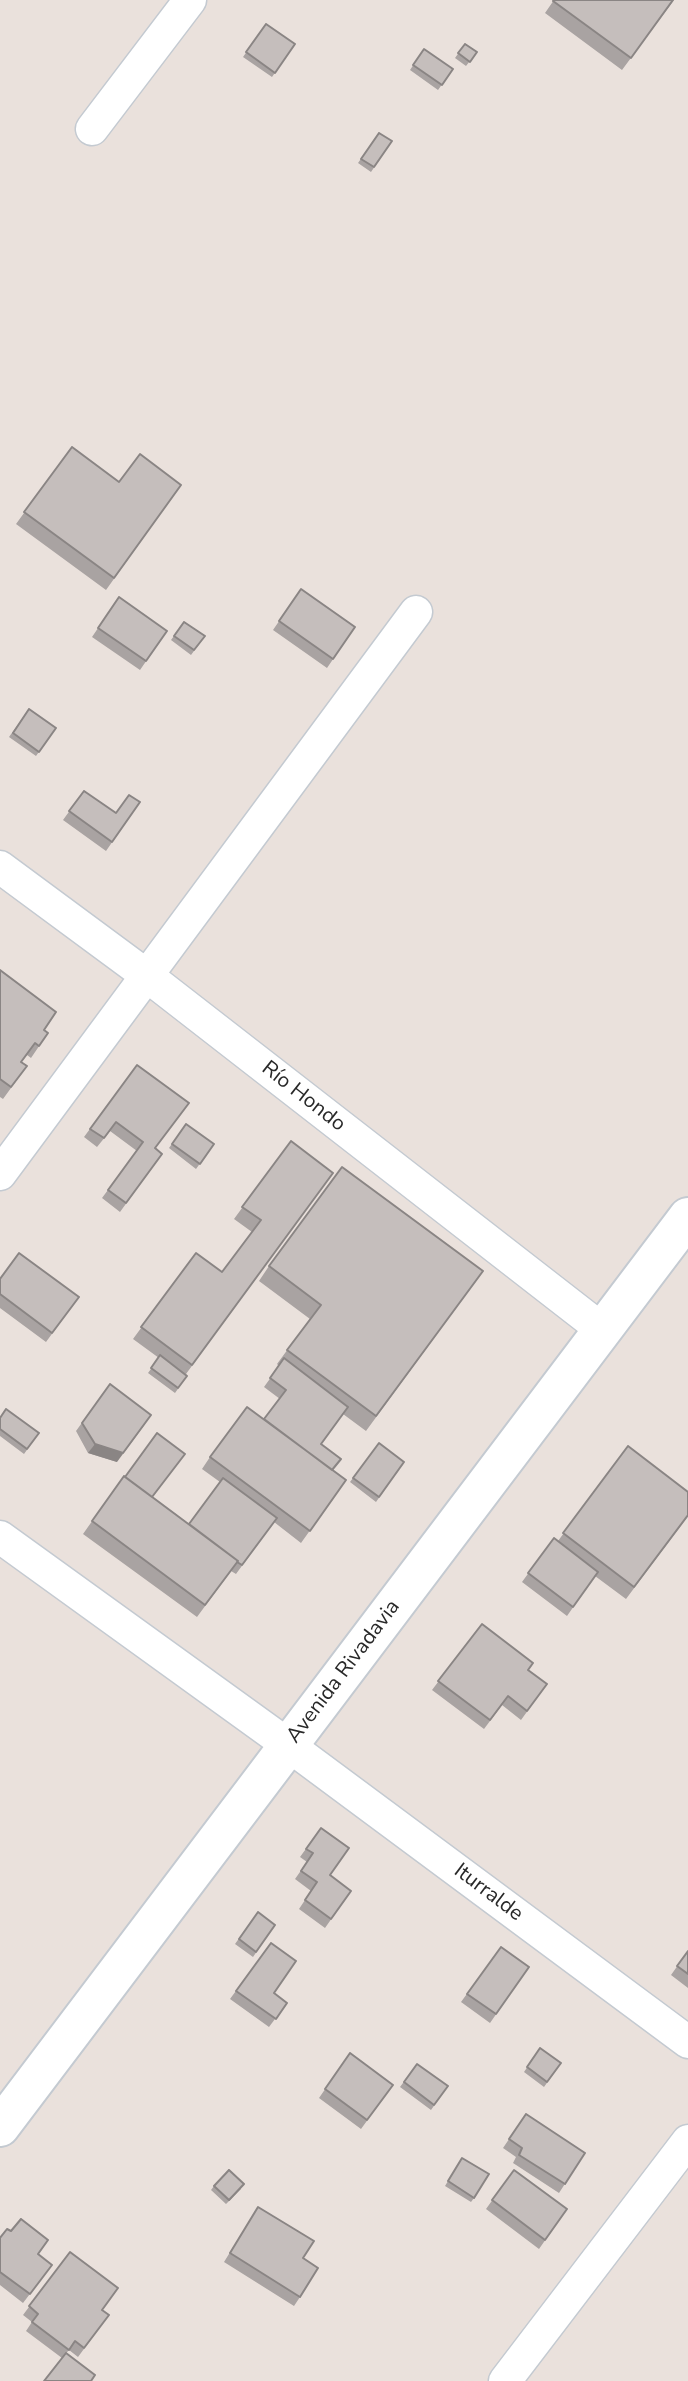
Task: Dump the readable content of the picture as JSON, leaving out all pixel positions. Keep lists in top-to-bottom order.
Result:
{
  "streets": {
    "main road": ["Avenida Rivadavia"],
    "street": ["Río Hondo", "Iturralde"]
  },
  "crossings": [
    ["Río Hondo", "Avenida Rivadavia"],
    ["Avenida Rivadavia", "Iturralde"]
  ]
}
